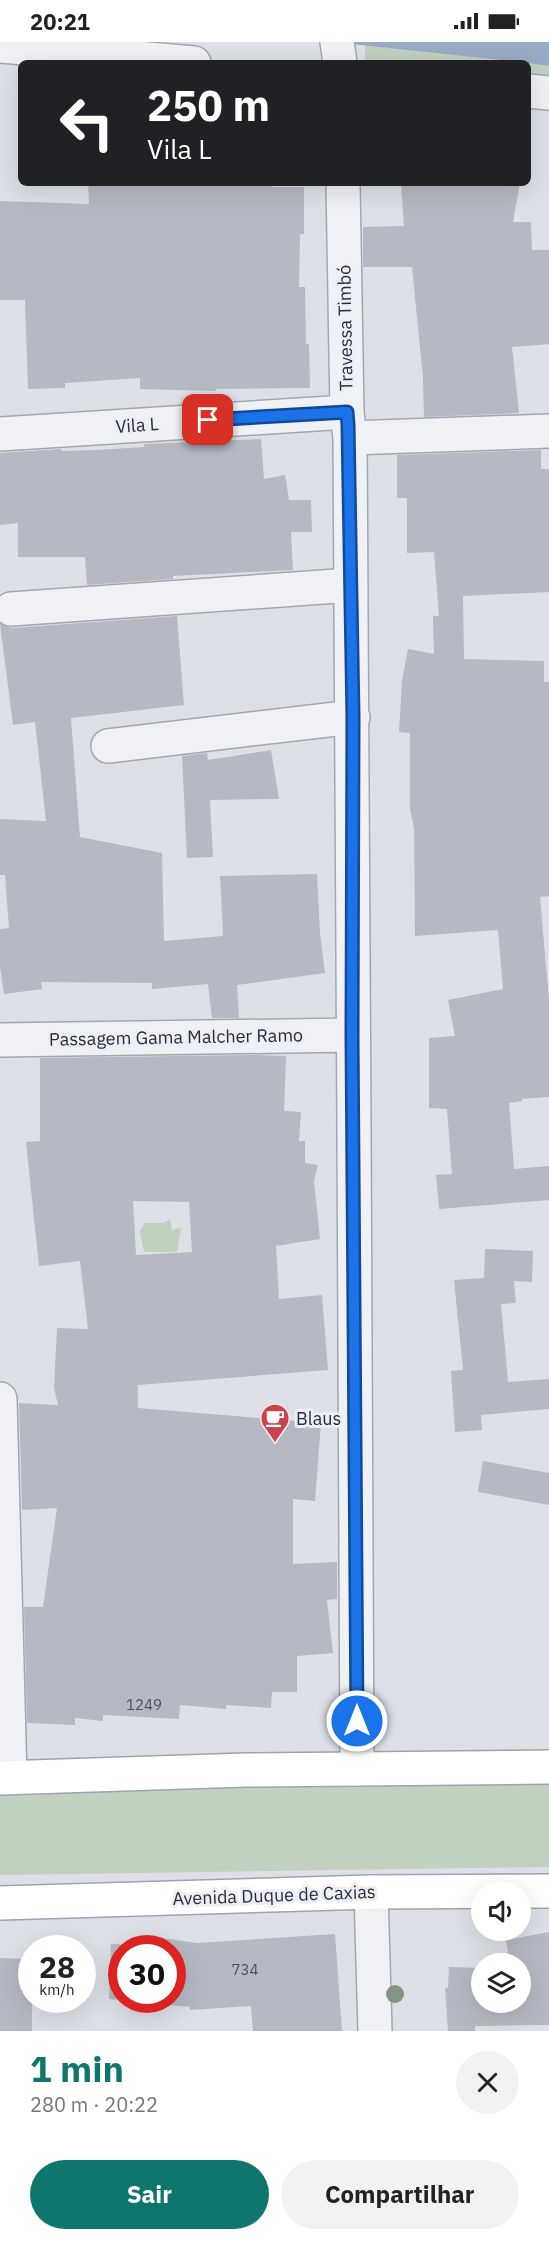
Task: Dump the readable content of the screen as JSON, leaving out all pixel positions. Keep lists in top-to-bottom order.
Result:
{
  "streets": {
    "main road": ["Avenida Duque de Caxias"],
    "street": ["Travessa Timbó", "Vila L", "Passagem Gama Malcher Ramo"]
  },
  "crossings": [
    ["Travessa Timbó", "Vila L"],
    ["Travessa Timbó", "Passagem Gama Malcher Ramo"]
  ],
  "places": {
    "cafe": ["Blaus"]
  },
  "house_numbers": ["1249", "734"],
  "page": {
    "status": "20:21",
    "turn": ["250 m", "Vila L"],
    "speed": "28 km/h",
    "limit": "30",
    "heading": ["1 min", "280 m · 20:22"],
    "buttons": ["Sair", "Compartilhar"]
  }
}
